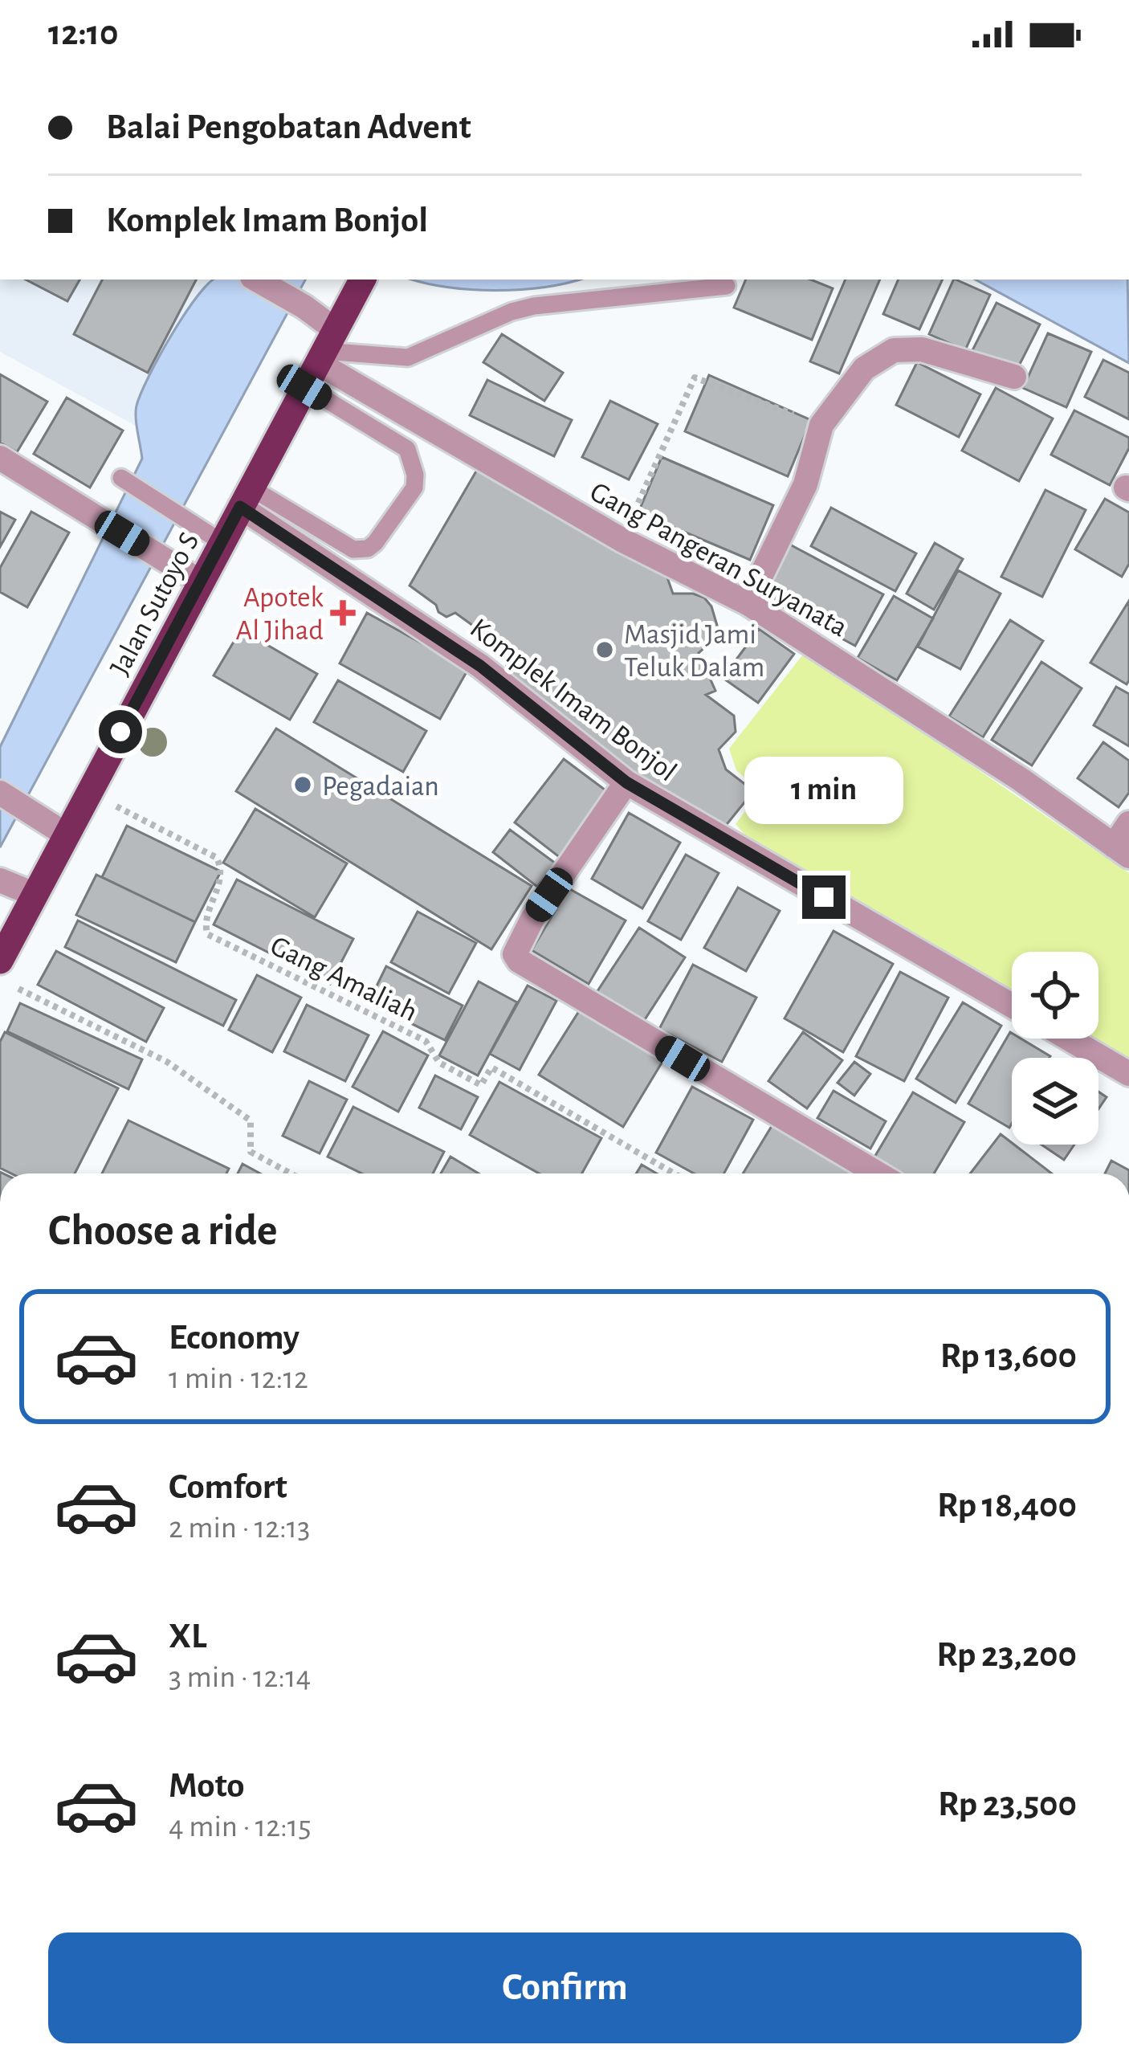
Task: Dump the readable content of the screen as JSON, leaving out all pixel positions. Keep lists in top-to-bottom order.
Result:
{
  "streets": {
    "highway": ["Jalan Sutoyo S"],
    "street": ["Gang Pangeran Suryanata", "Komplek Imam Bonjol"],
    "path": ["Gang Amaliah"]
  },
  "crossings": [
    ["Gang Pangeran Suryanata", "Jalan Sutoyo S"],
    ["Jalan Sutoyo S", "Komplek Imam Bonjol"],
    ["Jalan Sutoyo S", "Gang Amaliah"]
  ],
  "places": {
    "health": ["Apotek Al Jihad"],
    "other": ["Masjid Jami Teluk Dalam", "Pegadaian"]
  },
  "page": {
    "status": "12:10",
    "banner": ["Balai Pengobatan Advent", "Komplek Imam Bonjol"],
    "bubble": "1 min",
    "heading": "Choose a ride",
    "list": [
      {
        "name": "Economy",
        "note": "1 min · 12:12",
        "value": "Rp 13,600"
      },
      {
        "name": "Comfort",
        "note": "2 min · 12:13",
        "value": "Rp 18,400"
      },
      {
        "name": "XL",
        "note": "3 min · 12:14",
        "value": "Rp 23,200"
      },
      {
        "name": "Moto",
        "note": "4 min · 12:15",
        "value": "Rp 23,500"
      }
    ],
    "buttons": "Confirm"
  }
}
